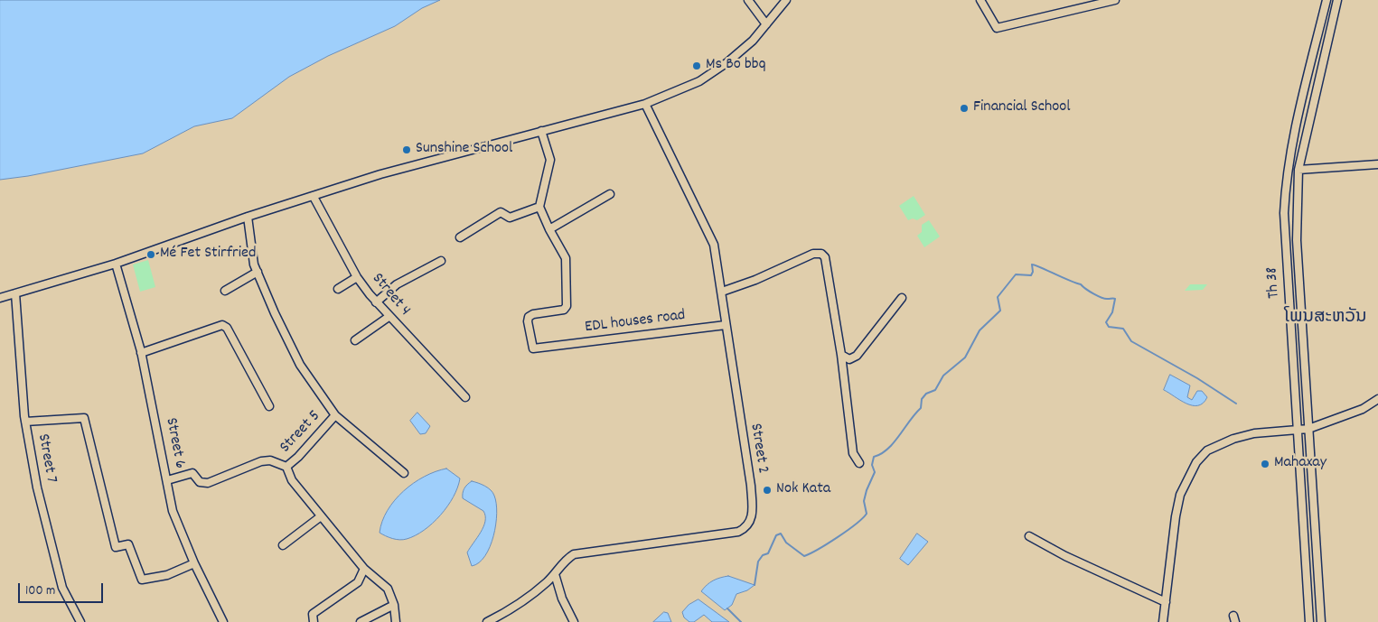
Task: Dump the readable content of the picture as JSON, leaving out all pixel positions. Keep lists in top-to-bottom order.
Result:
{
  "streets": {
    "street": [
      "Th 38",
      "Street 4",
      "EDL houses road",
      "Street 5",
      "Street 6",
      "Street 2",
      "Street 7"
    ]
  },
  "crossings": [
    ["EDL houses road", "Street 2"]
  ],
  "districts": ["ໂພນສະຫວັນ"],
  "places": [
    "Ms Bo bbq",
    "Financial School",
    "Sunshine School",
    "Mé Fet Stirfried",
    "Mahaxay",
    "Nok Kata"
  ],
  "scale_bar": "100 m"
}
